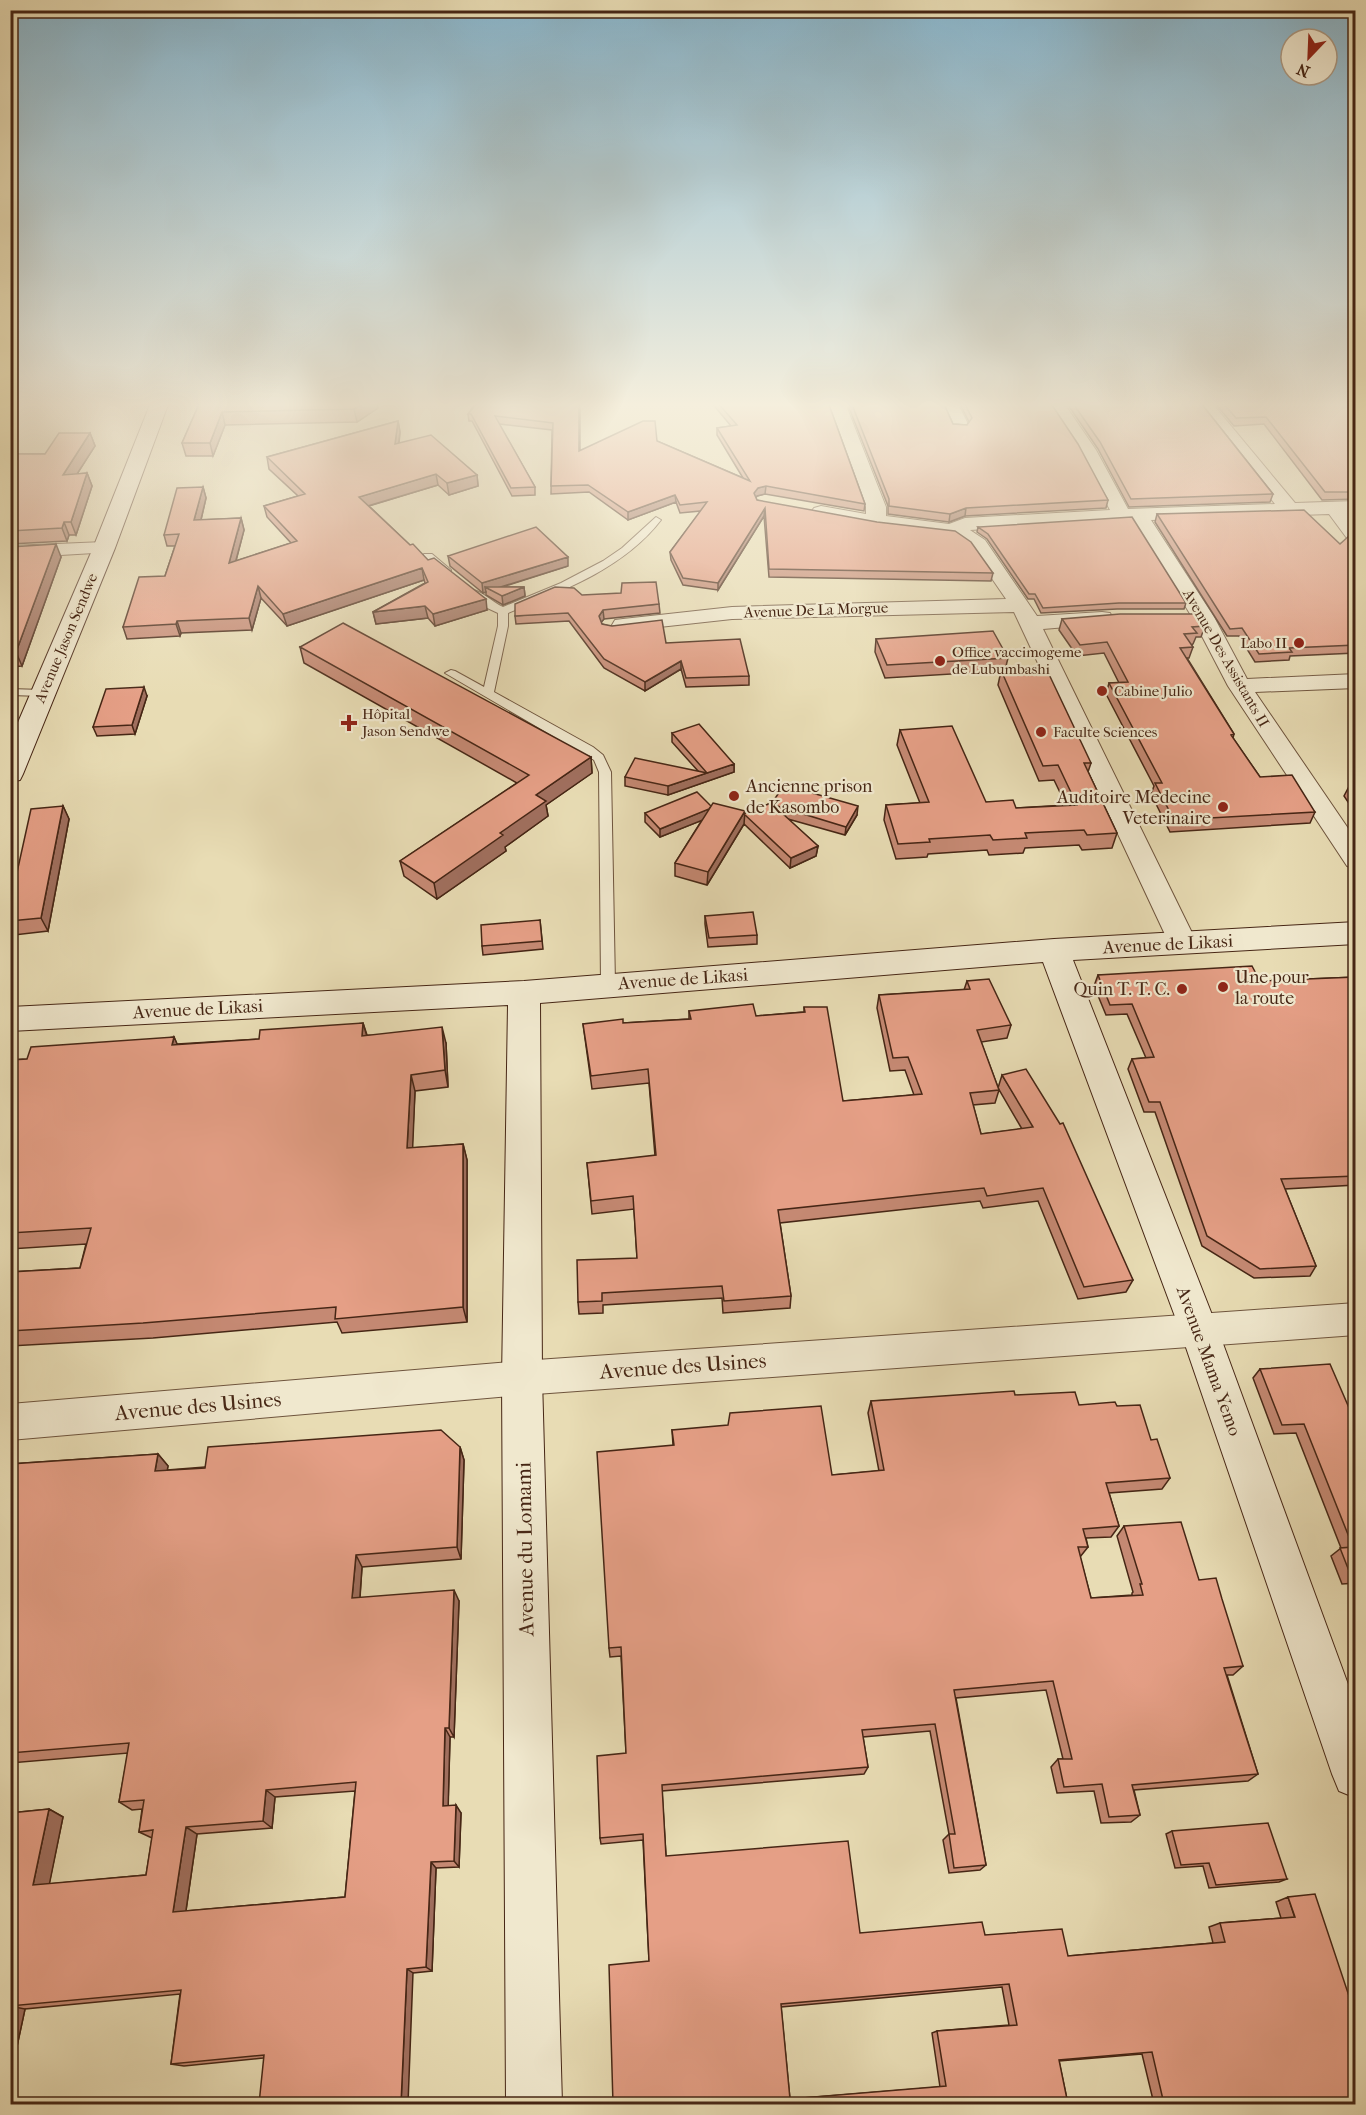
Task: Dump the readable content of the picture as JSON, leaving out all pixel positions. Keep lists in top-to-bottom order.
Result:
{
  "streets": {
    "main road": [
      "Avenue Jason Sendwe",
      "Avenue de Likasi",
      "Avenue Mama Yemo",
      "Avenue du Lomami"
    ],
    "street": ["Avenue De La Morgue", "Avenue Des Assistants II", "Avenue des Usines"]
  },
  "crossings": [
    ["Avenue de Likasi", "Avenue Mama Yemo"],
    ["Avenue de Likasi", "Avenue du Lomami"],
    ["Avenue Mama Yemo", "Avenue des Usines"],
    ["Avenue des Usines", "Avenue du Lomami"]
  ],
  "places": {
    "other": [
      "Labo II",
      "Office vaccimogeme de Lubumbashi",
      "Cabine Julio",
      "Faculte Sciences",
      "Ancienne prison de Kasombo",
      "Auditoire Medecine Veterinaire",
      "Une pour la route",
      "Quin T. T. C."
    ],
    "health": ["Hôpital Jason Sendwe"]
  },
  "north": "bottom left"
}
